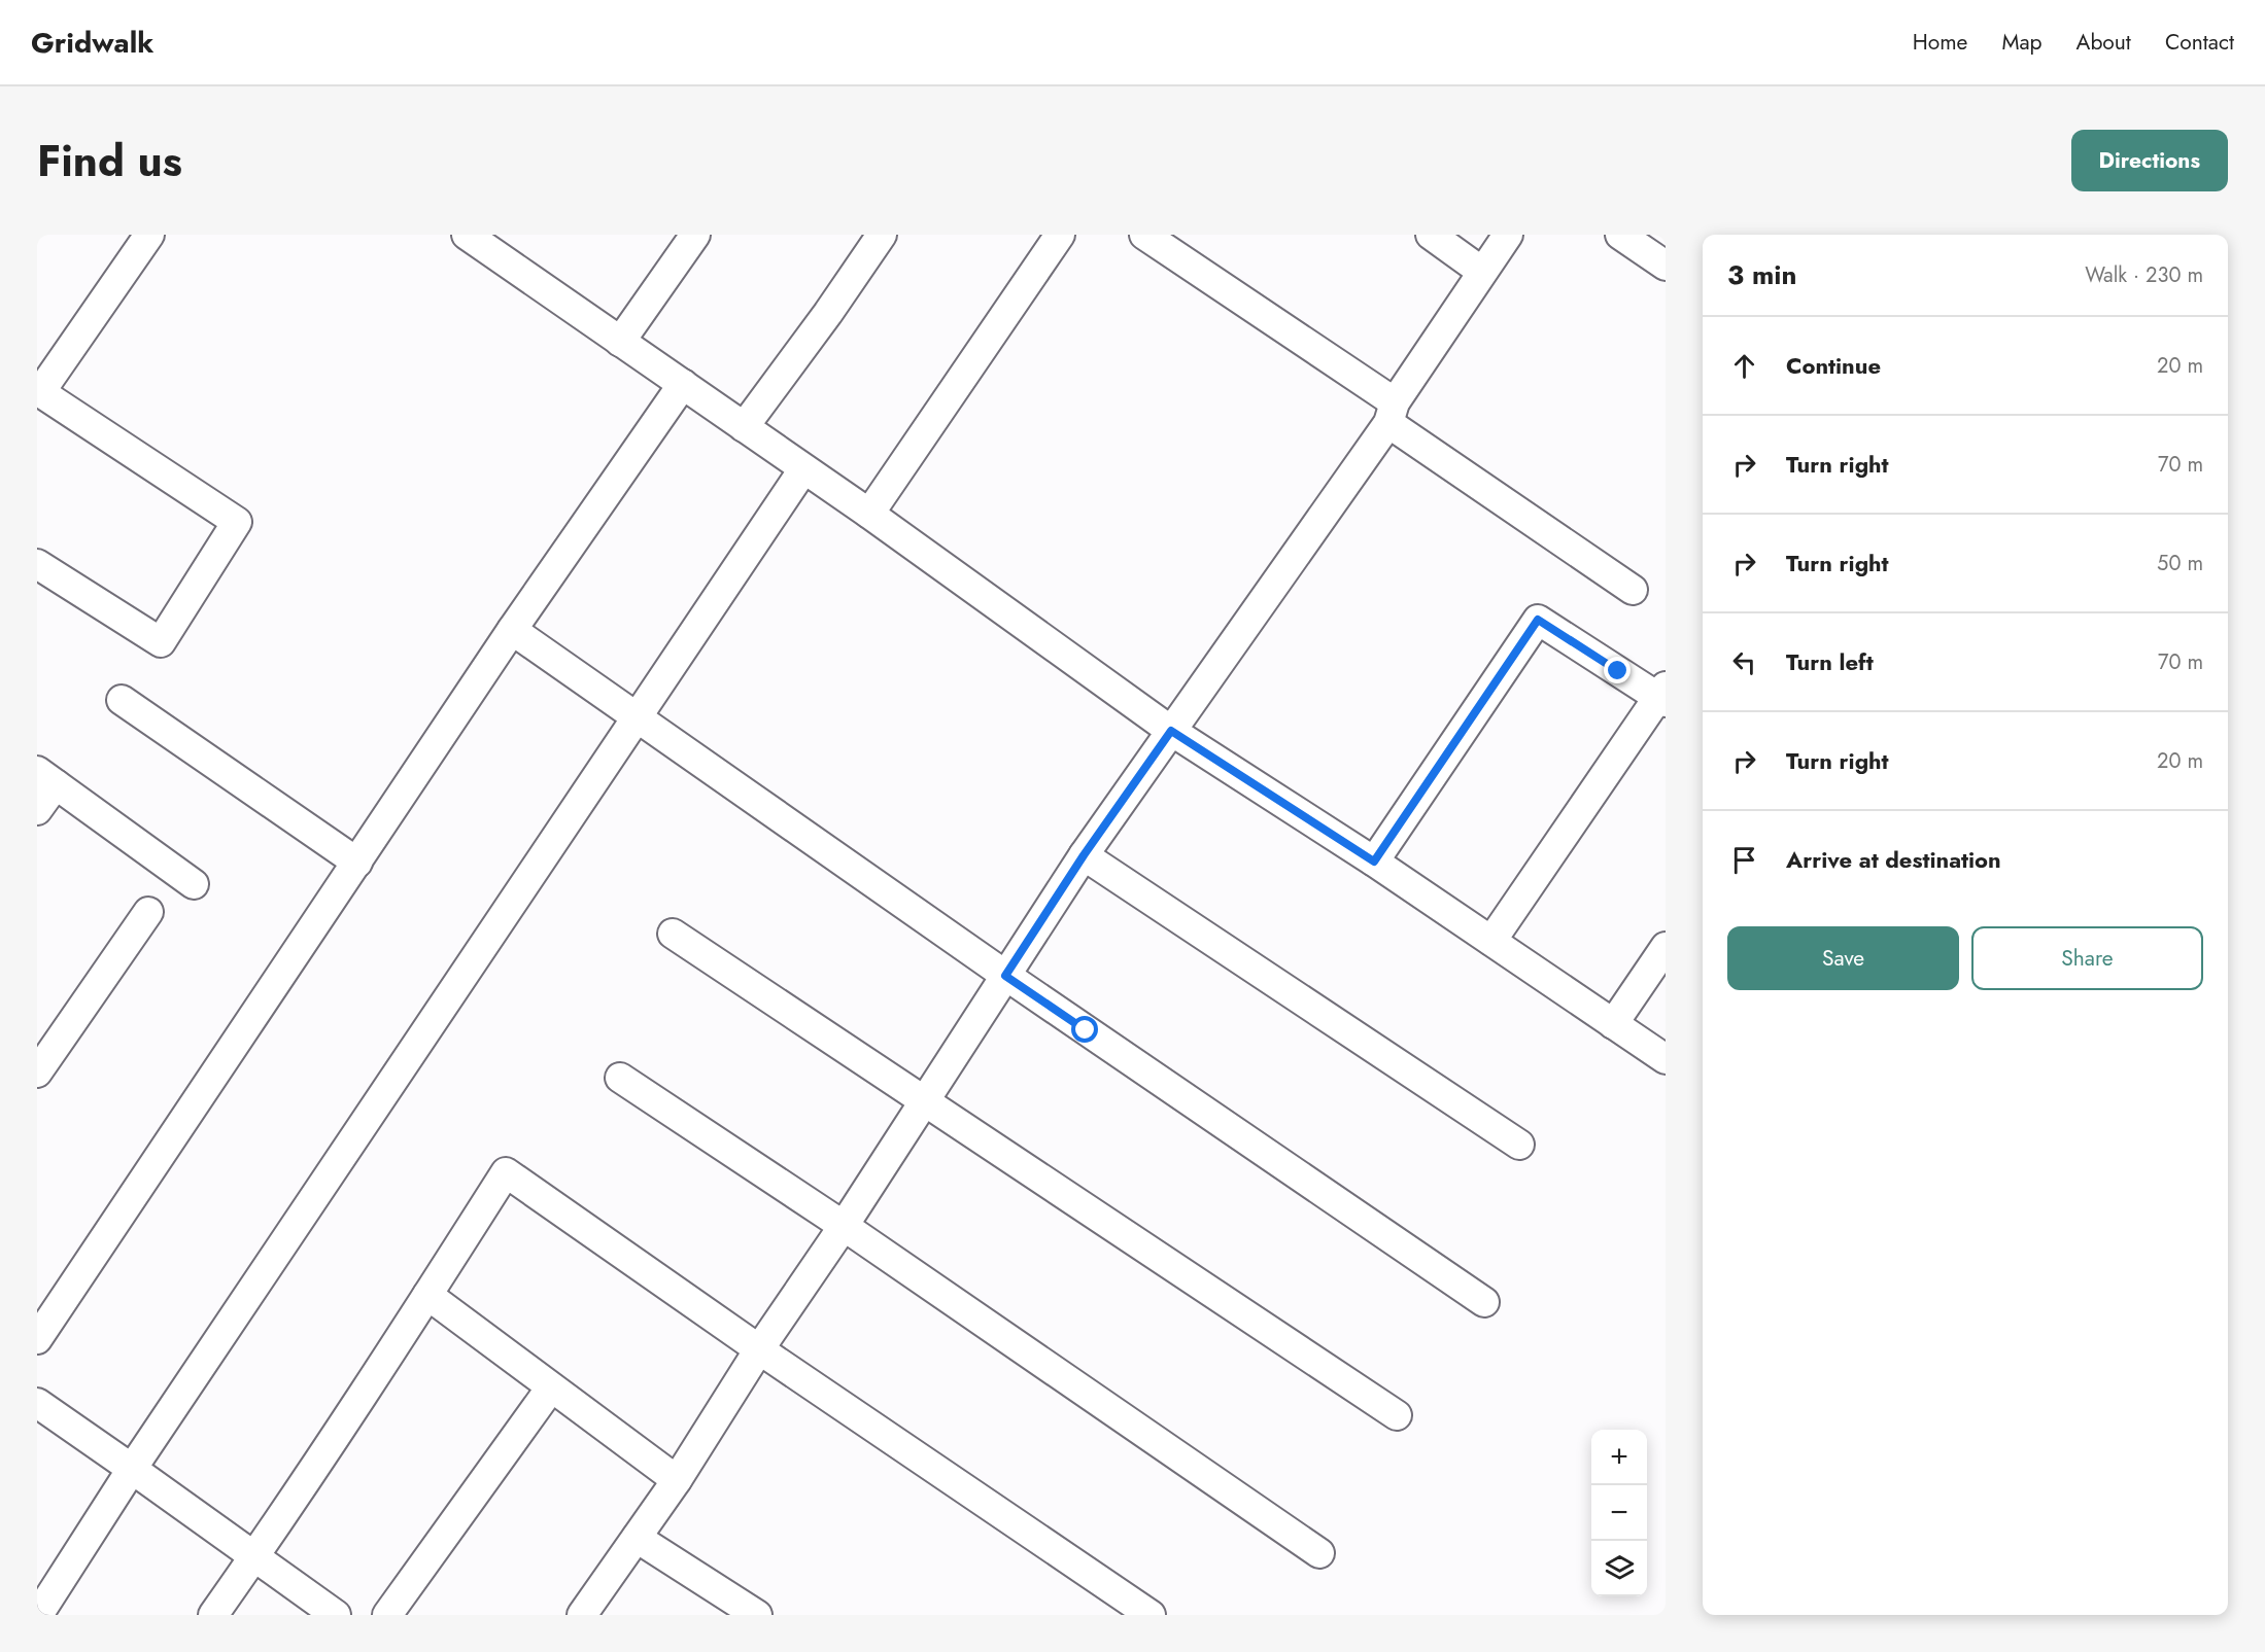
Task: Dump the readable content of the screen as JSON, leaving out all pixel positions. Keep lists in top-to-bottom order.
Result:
{
  "page": {
    "header": "Gridwalk",
    "nav": [
      "Home",
      "Map",
      "About",
      "Contact"
    ],
    "title": "Find us",
    "buttons": [
      "Directions",
      ["Save", "Share"]
    ],
    "heading": ["3 min", "Walk · 230 m"],
    "list": [
      ["Continue", "20 m"],
      ["Turn right", "70 m"],
      ["Turn right", "50 m"],
      ["Turn left", "70 m"],
      ["Turn right", "20 m"],
      "Arrive at destination"
    ],
    "map_buttons": ["+", "−"]
  }
}
